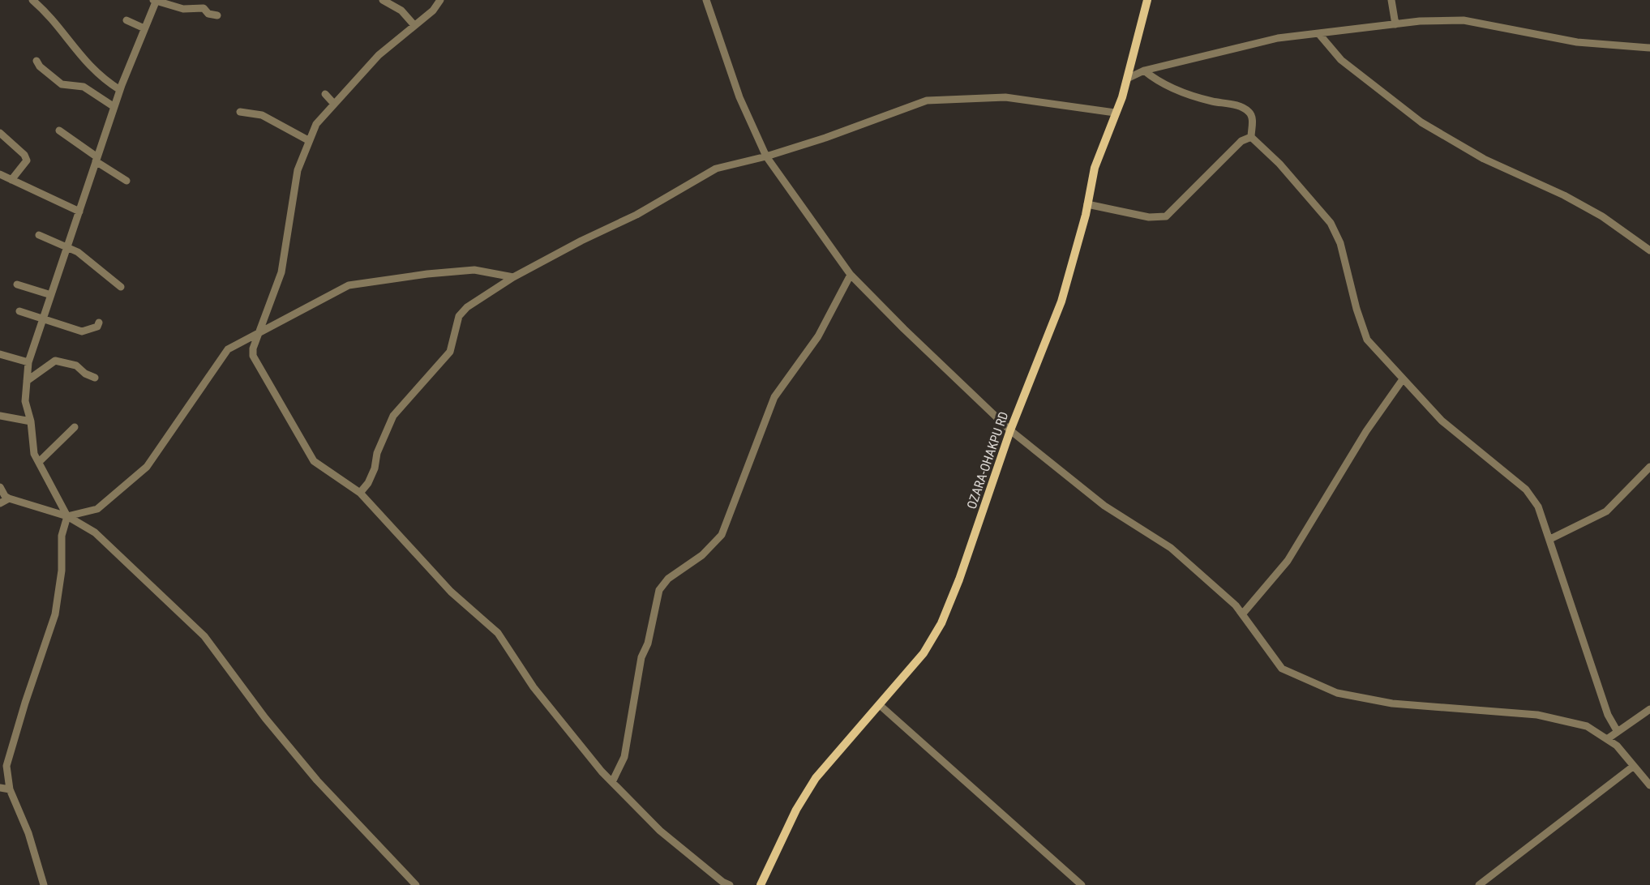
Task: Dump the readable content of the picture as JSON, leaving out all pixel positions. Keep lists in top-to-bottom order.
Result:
{
  "streets": {
    "main road": ["OZARA-OHAKPU RD"]
  }
}
